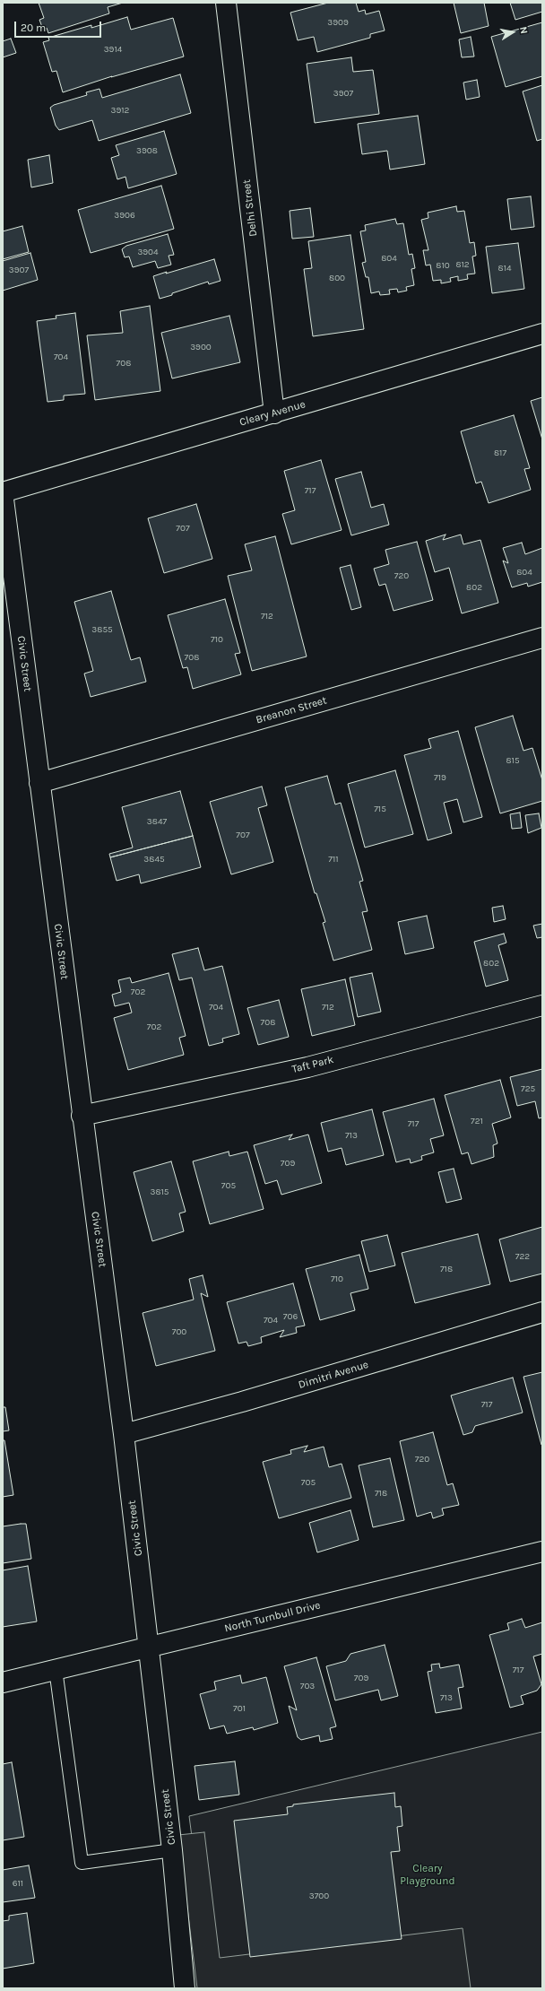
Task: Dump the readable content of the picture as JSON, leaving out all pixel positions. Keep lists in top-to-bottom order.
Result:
{
  "streets": {
    "street": [
      "Delhi Street",
      "Cleary Avenue",
      "Civic Street",
      "Breanon Street",
      "Taft Park",
      "Dimitri Avenue",
      "North Turnbull Drive"
    ]
  },
  "crossings": [
    ["Delhi Street", "Cleary Avenue"],
    ["Cleary Avenue", "Civic Street"],
    ["Civic Street", "Breanon Street"],
    ["Civic Street", "Taft Park"],
    ["Civic Street", "Dimitri Avenue"],
    ["Civic Street", "North Turnbull Drive"]
  ],
  "parks": ["Cleary Playground"],
  "house_numbers": [
    "3909",
    "3914",
    "3907",
    "3912",
    "3908",
    "3906",
    "3904",
    "804",
    "812",
    "810",
    "814",
    "3907",
    "800",
    "3900",
    "704",
    "708",
    "817",
    "717",
    "707",
    "804",
    "720",
    "802",
    "712",
    "3855",
    "710",
    "708",
    "815",
    "719",
    "715",
    "3847",
    "707",
    "3845",
    "711",
    "802",
    "702",
    "704",
    "712",
    "708",
    "702",
    "725",
    "721",
    "717",
    "713",
    "709",
    "705",
    "3815",
    "722",
    "718",
    "710",
    "706",
    "704",
    "700",
    "717",
    "720",
    "705",
    "718",
    "717",
    "709",
    "703",
    "713",
    "701",
    "611",
    "3700"
  ],
  "scale_bar": "20 m",
  "north": "right"
}
